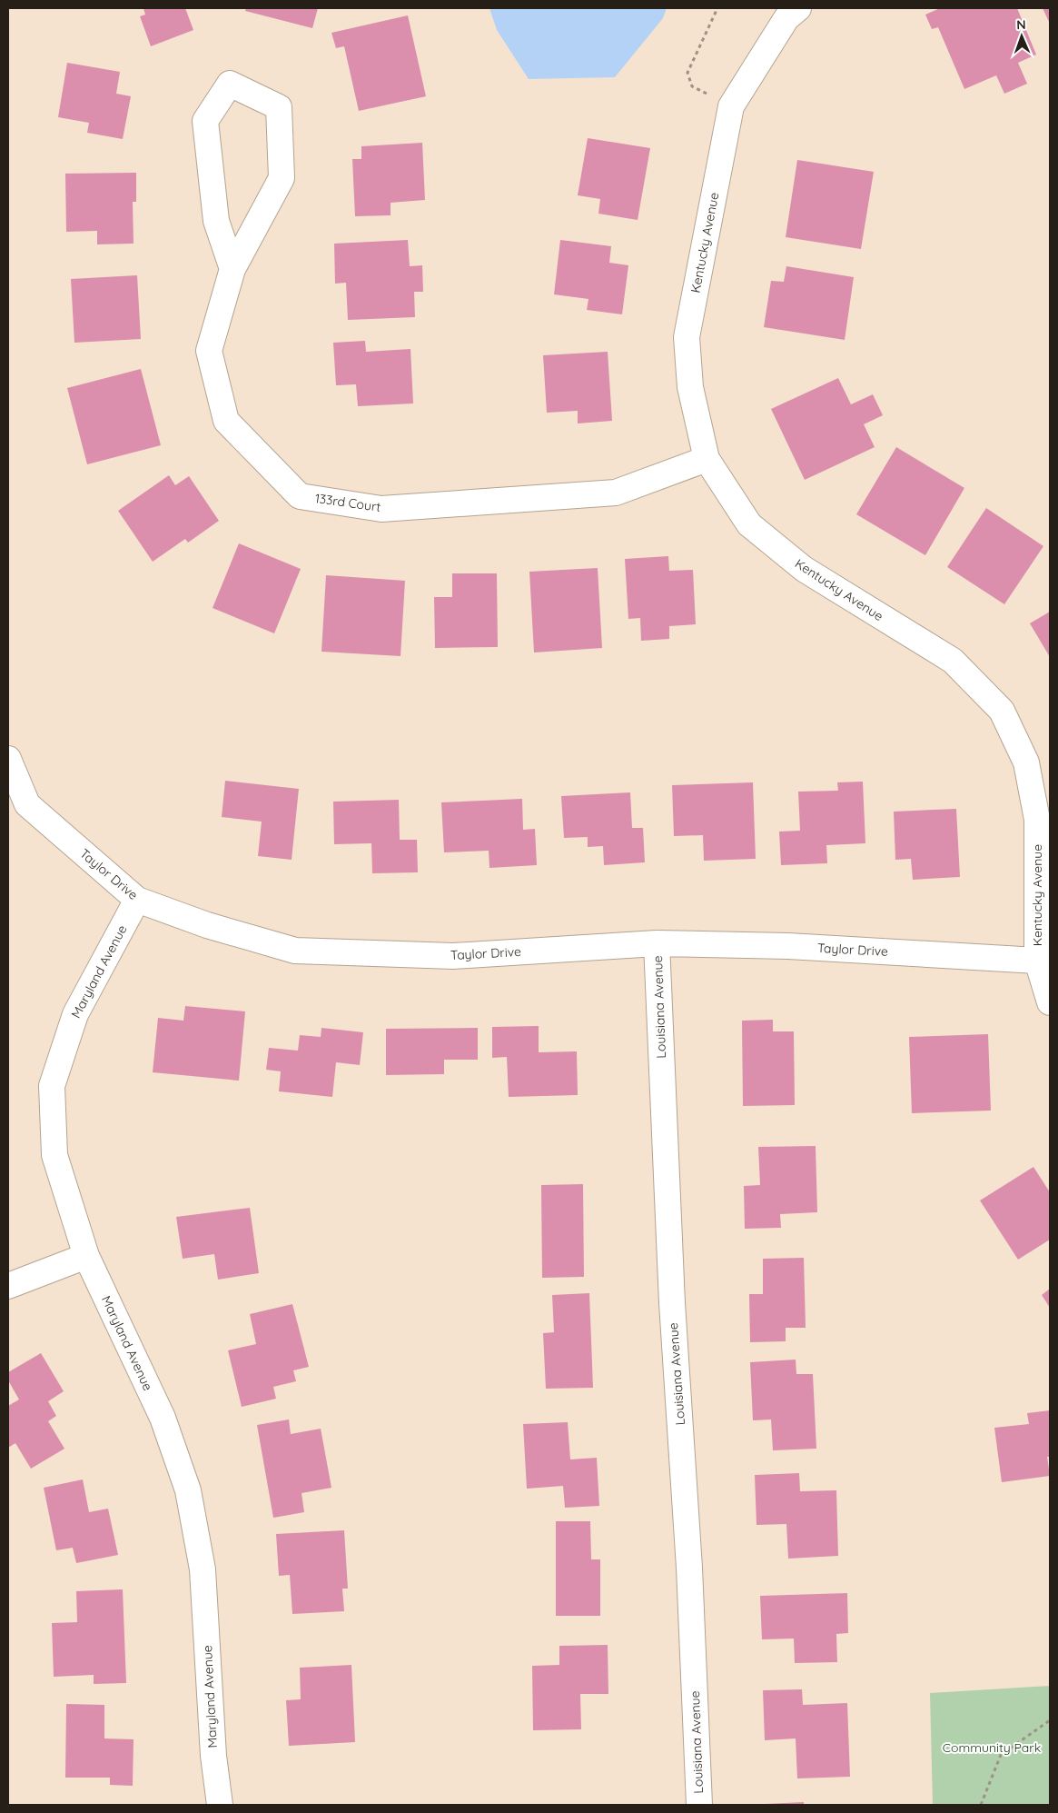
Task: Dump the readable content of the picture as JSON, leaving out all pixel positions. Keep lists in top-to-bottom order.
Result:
{
  "streets": {
    "street": [
      "Kentucky Avenue",
      "133rd Court",
      "Taylor Drive",
      "Maryland Avenue",
      "Louisiana Avenue"
    ]
  },
  "crossings": [
    ["Kentucky Avenue", "133rd Court"],
    ["Kentucky Avenue", "Taylor Drive"],
    ["Taylor Drive", "Maryland Avenue"],
    ["Taylor Drive", "Louisiana Avenue"]
  ],
  "parks": ["Community Park"],
  "north": "top"
}
